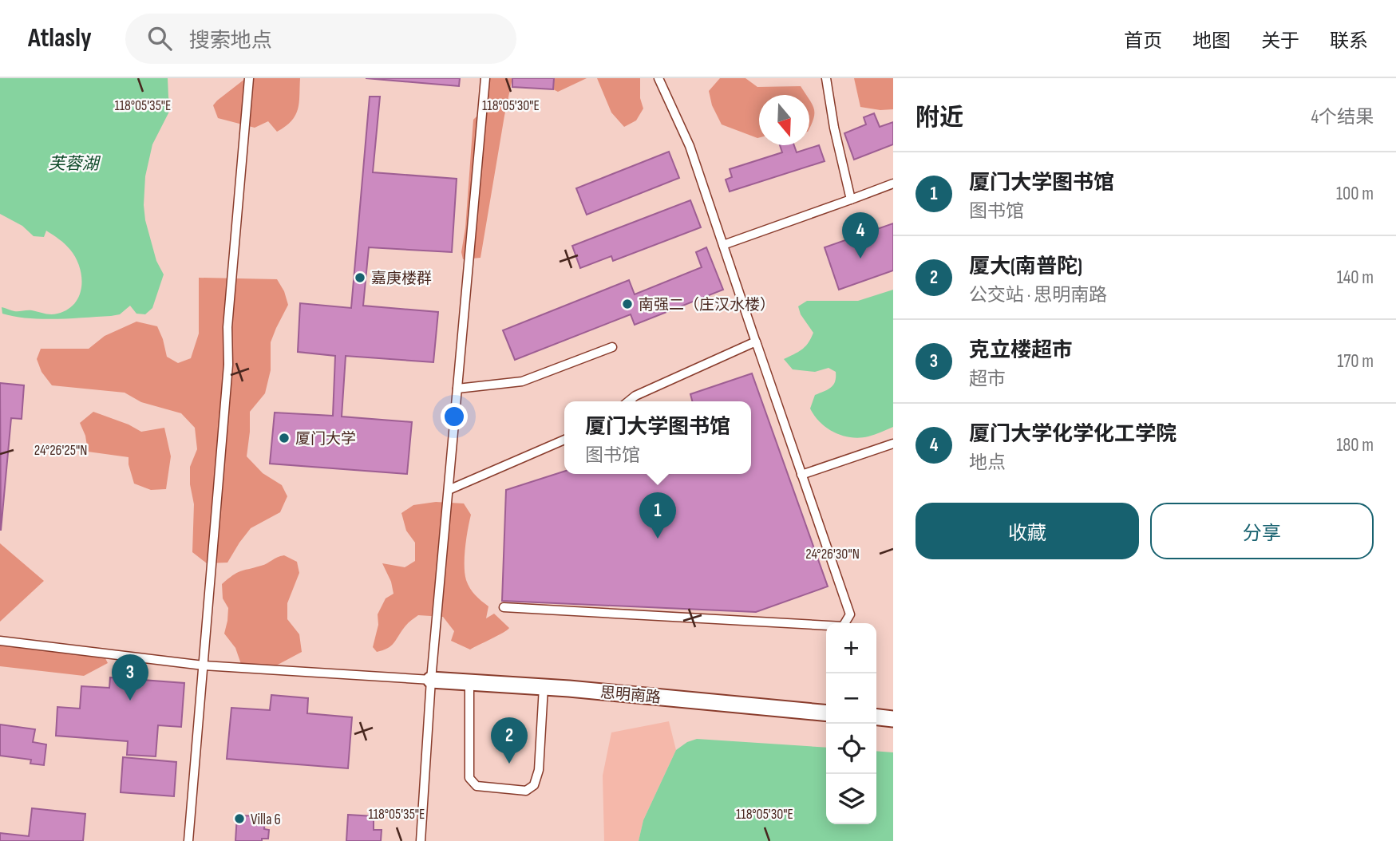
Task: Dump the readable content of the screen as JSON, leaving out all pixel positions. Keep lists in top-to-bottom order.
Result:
{
  "streets": {
    "street": ["思明南路"]
  },
  "water": ["芙蓉湖"],
  "places": [
    "嘉庚楼群",
    "南强二（庄汉水楼）",
    "厦门大学",
    "Villa 6"
  ],
  "north": "bottom",
  "page": {
    "header": "Atlasly",
    "search": "搜索地点",
    "nav": [
      "首页",
      "地图",
      "关于",
      "联系"
    ],
    "heading": ["附近", "4个结果"],
    "list": [
      {
        "mark": "1",
        "name": "厦门大学图书馆",
        "note": "图书馆",
        "value": "100 m"
      },
      {
        "mark": "2",
        "name": "厦大(南普陀)",
        "note": "公交站 · 思明南路",
        "value": "140 m"
      },
      {
        "mark": "3",
        "name": "克立楼超市",
        "note": "超市",
        "value": "170 m"
      },
      {
        "mark": "4",
        "name": "厦门大学化学化工学院",
        "note": "地点",
        "value": "180 m"
      }
    ],
    "pins": [
      "4",
      "1",
      "3",
      "2"
    ],
    "popup": ["厦门大学图书馆", "图书馆"],
    "buttons": ["收藏", "分享"],
    "map_buttons": ["+", "−"]
  },
  "coordinates": [
    "118°05'30\"E",
    "118°05'35\"E",
    "24°26'25\"N",
    "24°26'30\"N"
  ]
}
